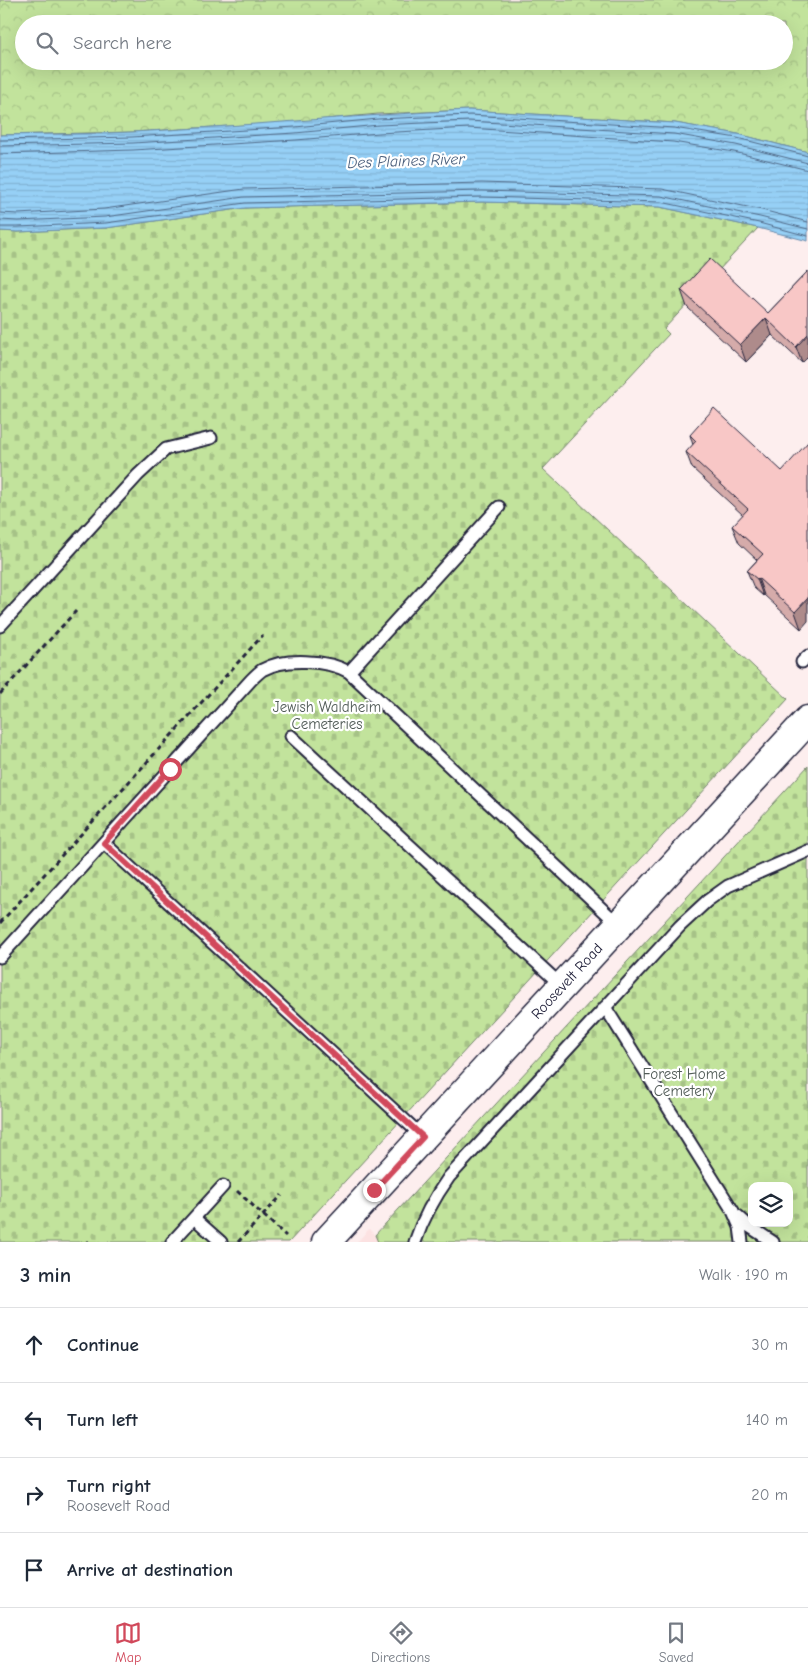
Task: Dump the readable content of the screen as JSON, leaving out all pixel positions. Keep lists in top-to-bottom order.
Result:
{
  "streets": {
    "main road": ["Roosevelt Road"]
  },
  "water": ["Des Plaines River"],
  "parks": ["Jewish Waldheim Cemeteries", "Forest Home Cemetery"],
  "page": {
    "search": "Search here",
    "heading": ["3 min", "Walk · 190 m"],
    "list": [
      ["Continue", "30 m"],
      ["Turn left", "140 m"],
      ["Turn right", "Roosevelt Road", "20 m"],
      "Arrive at destination"
    ],
    "nav": ["Map", "Directions", "Saved"]
  }
}
